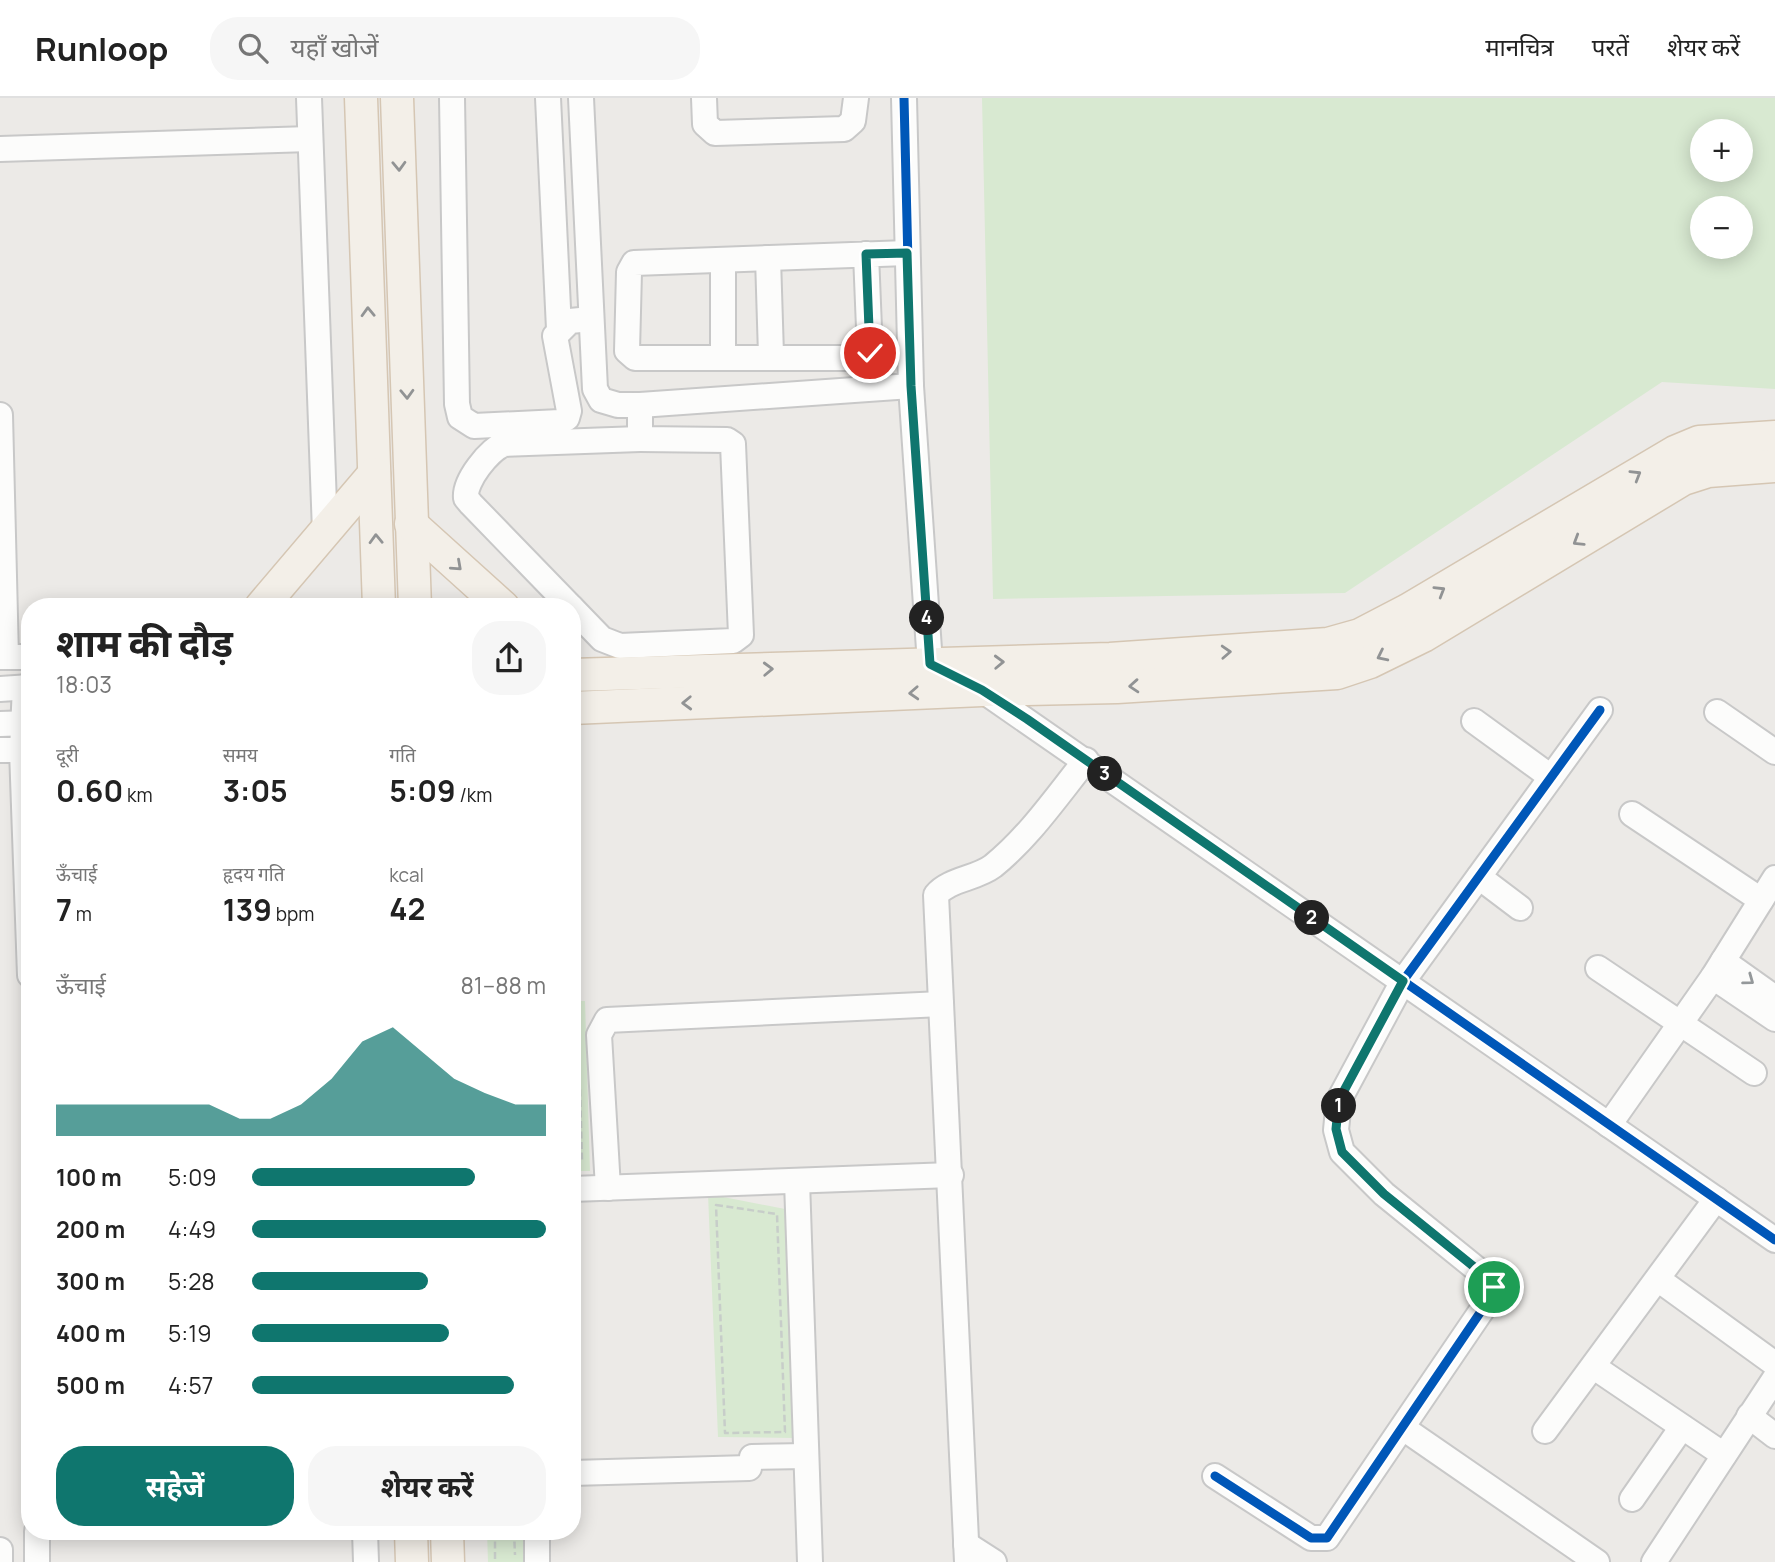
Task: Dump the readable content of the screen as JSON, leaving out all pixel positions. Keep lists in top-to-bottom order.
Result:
{
  "page": {
    "header": "Runloop",
    "search": "यहाँ खोजें",
    "nav": ["मानचित्र", "परतें", "शेयर करें"],
    "map_buttons": ["+", "−"],
    "heading": ["शाम की दौड़", "18:03"],
    "pins": [
      "4",
      "3",
      "2",
      "1"
    ],
    "stats": [
      ["दूरी", "0.60 km"],
      ["समय", "3:05"],
      ["गति", "5:09 /km"],
      ["ऊँचाई", "7 m"],
      ["हृदय गति", "139 bpm"],
      ["kcal", "42"]
    ],
    "chart": ["ऊँचाई", "81–88 m"],
    "list": [
      {
        "name": "100 m",
        "note": "5:09"
      },
      {
        "name": "200 m",
        "note": "4:49"
      },
      {
        "name": "300 m",
        "note": "5:28"
      },
      {
        "name": "400 m",
        "note": "5:19"
      },
      {
        "name": "500 m",
        "note": "4:57"
      }
    ],
    "buttons": ["सहेजें", "शेयर करें"]
  }
}
